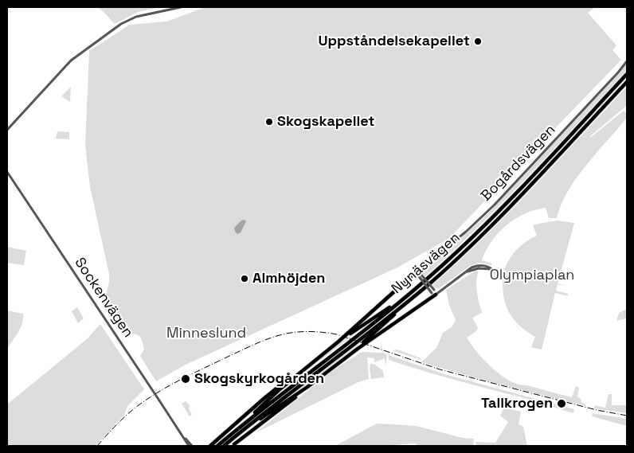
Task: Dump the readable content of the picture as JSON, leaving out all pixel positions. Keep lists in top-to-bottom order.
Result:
{
  "streets": {
    "highway": ["Nynäsvägen"],
    "street": ["Bogårdsvägen", "Sockenvägen"]
  },
  "parks": ["Olympiaplan", "Minneslund"],
  "places": [
    "Uppståndelsekapellet",
    "Skogskapellet",
    "Almhöjden",
    "Skogskyrkogården",
    "Tallkrogen"
  ]
}
